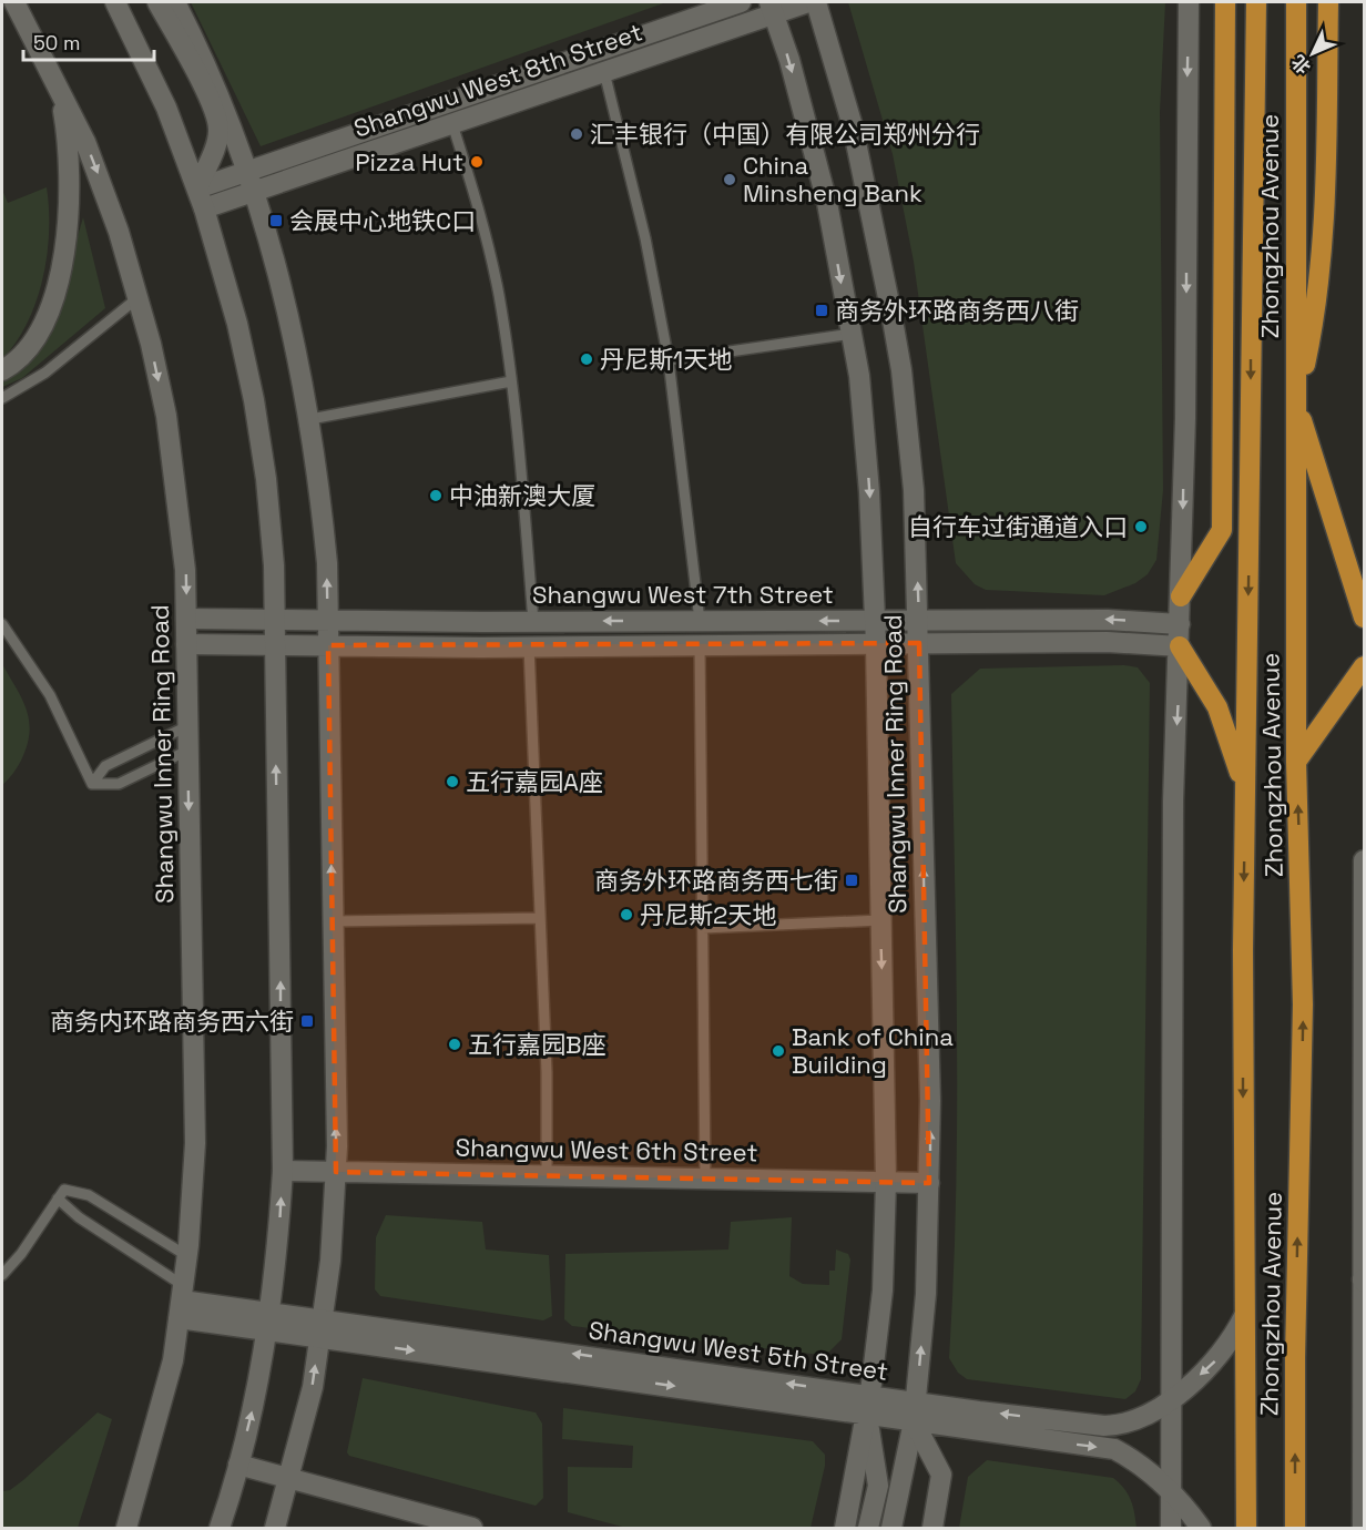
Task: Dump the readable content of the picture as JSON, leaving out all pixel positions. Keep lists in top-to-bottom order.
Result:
{
  "streets": {
    "highway": ["Zhongzhou Avenue"],
    "street": [
      "Shangwu West 8th Street",
      "Shangwu West 7th Street",
      "Shangwu Inner Ring Road",
      "Shangwu West 6th Street",
      "Shangwu West 5th Street"
    ]
  },
  "crossings": [
    ["Shangwu West 8th Street", "Shangwu Inner Ring Road"],
    ["Zhongzhou Avenue", "Shangwu West 5th Street"],
    ["Shangwu West 7th Street", "Shangwu Inner Ring Road"],
    ["Shangwu Inner Ring Road", "Shangwu West 6th Street"],
    ["Shangwu Inner Ring Road", "Shangwu West 5th Street"]
  ],
  "places": {
    "other": [
      "汇丰银行（中国）有限公司郑州分行",
      "Pizza Hut",
      "China Minsheng Bank",
      "丹尼斯1天地",
      "中油新澳大厦",
      "自行车过街通道入口",
      "五行嘉园A座",
      "丹尼斯2天地",
      "五行嘉园B座",
      "Bank of China Building"
    ],
    "transit": [
      "会展中心地铁C口",
      "商务外环路商务西八街",
      "商务外环路商务西七街",
      "商务内环路商务西六街"
    ]
  },
  "scale_bar": "50 m",
  "north": "bottom left"
}
